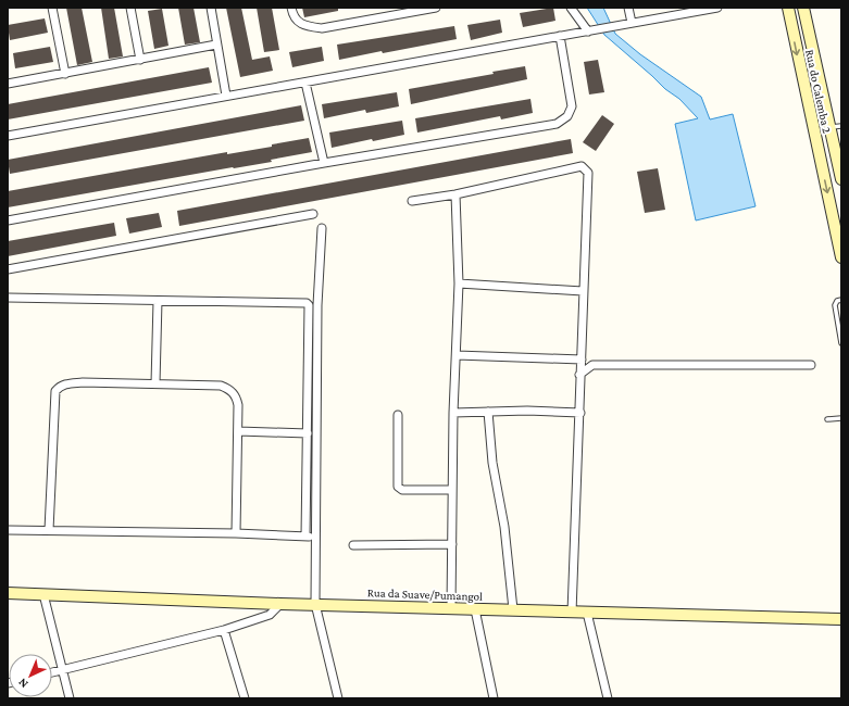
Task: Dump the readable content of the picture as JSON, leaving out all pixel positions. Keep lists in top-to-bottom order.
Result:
{
  "streets": {
    "street": ["Rua do Calemba 2", "Rua da Suave/Pumangol"]
  },
  "north": "bottom left"
}
